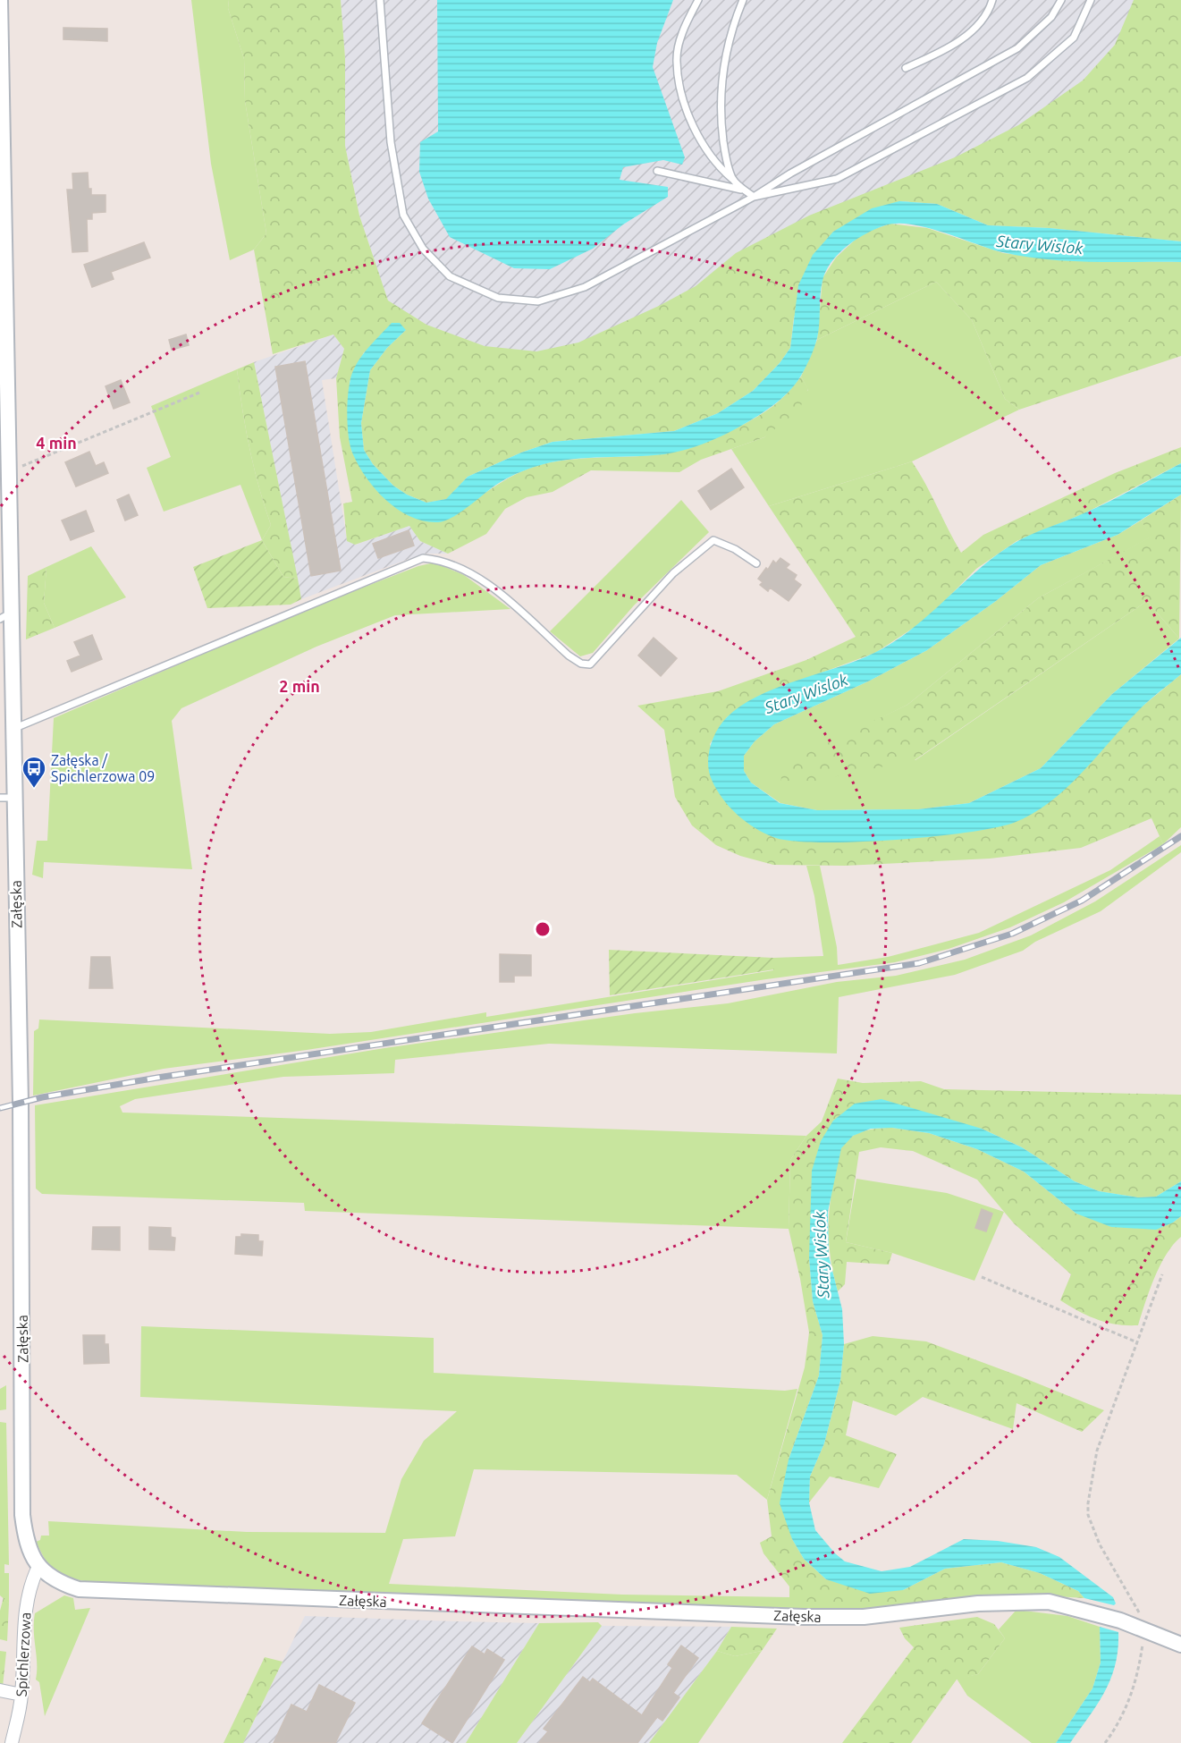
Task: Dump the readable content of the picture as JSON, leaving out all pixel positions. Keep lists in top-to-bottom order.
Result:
{
  "streets": {
    "street": ["Załęska", "Spichlerzowa"]
  },
  "crossings": [
    ["Załęska", "Spichlerzowa"]
  ],
  "water": ["Stary Wislok"],
  "places": {
    "bus stop": ["Załęska / Spichlerzowa 09"]
  },
  "rings": ["4 min", "2 min"]
}
